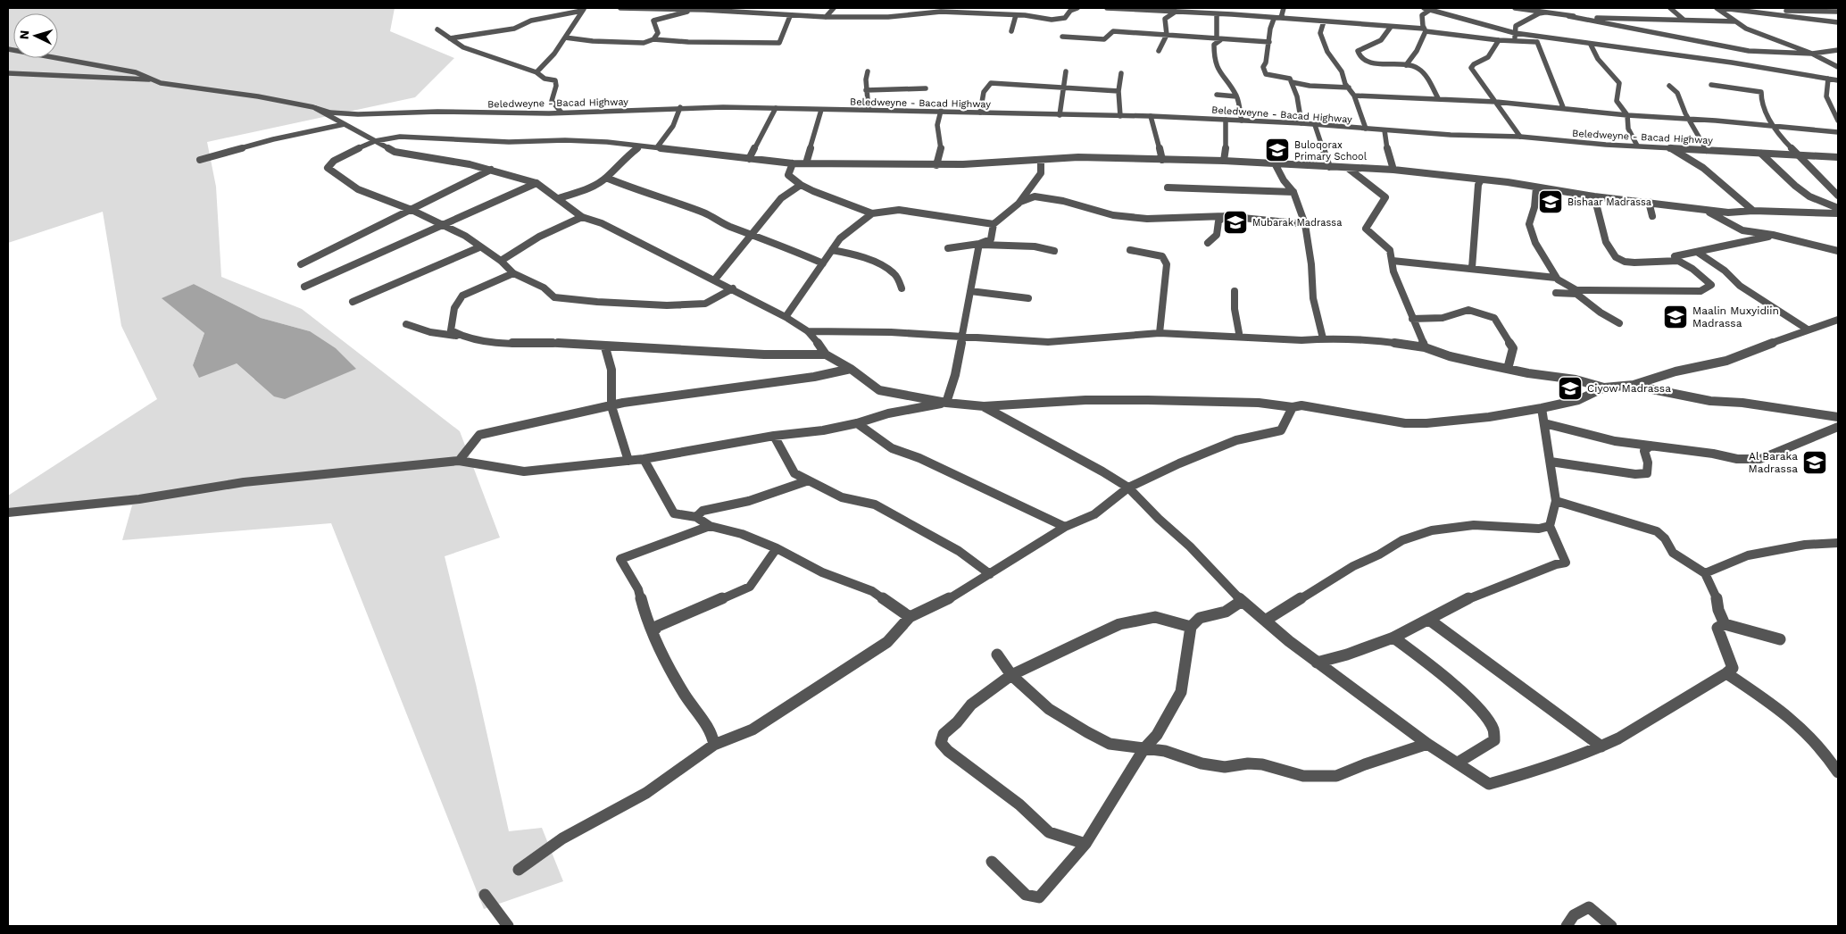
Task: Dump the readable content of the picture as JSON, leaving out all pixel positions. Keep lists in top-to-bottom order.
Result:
{
  "streets": {
    "street": ["Beledweyne - Bacad Highway"]
  },
  "places": {
    "school or university": [
      "Buloqorax Primary School",
      "Bishaar Madrassa",
      "Mubarak Madrassa",
      "Maalin Muxyidiin Madrassa",
      "Ciyow Madrassa",
      "Al Baraka Madrassa"
    ]
  },
  "north": "left"
}
